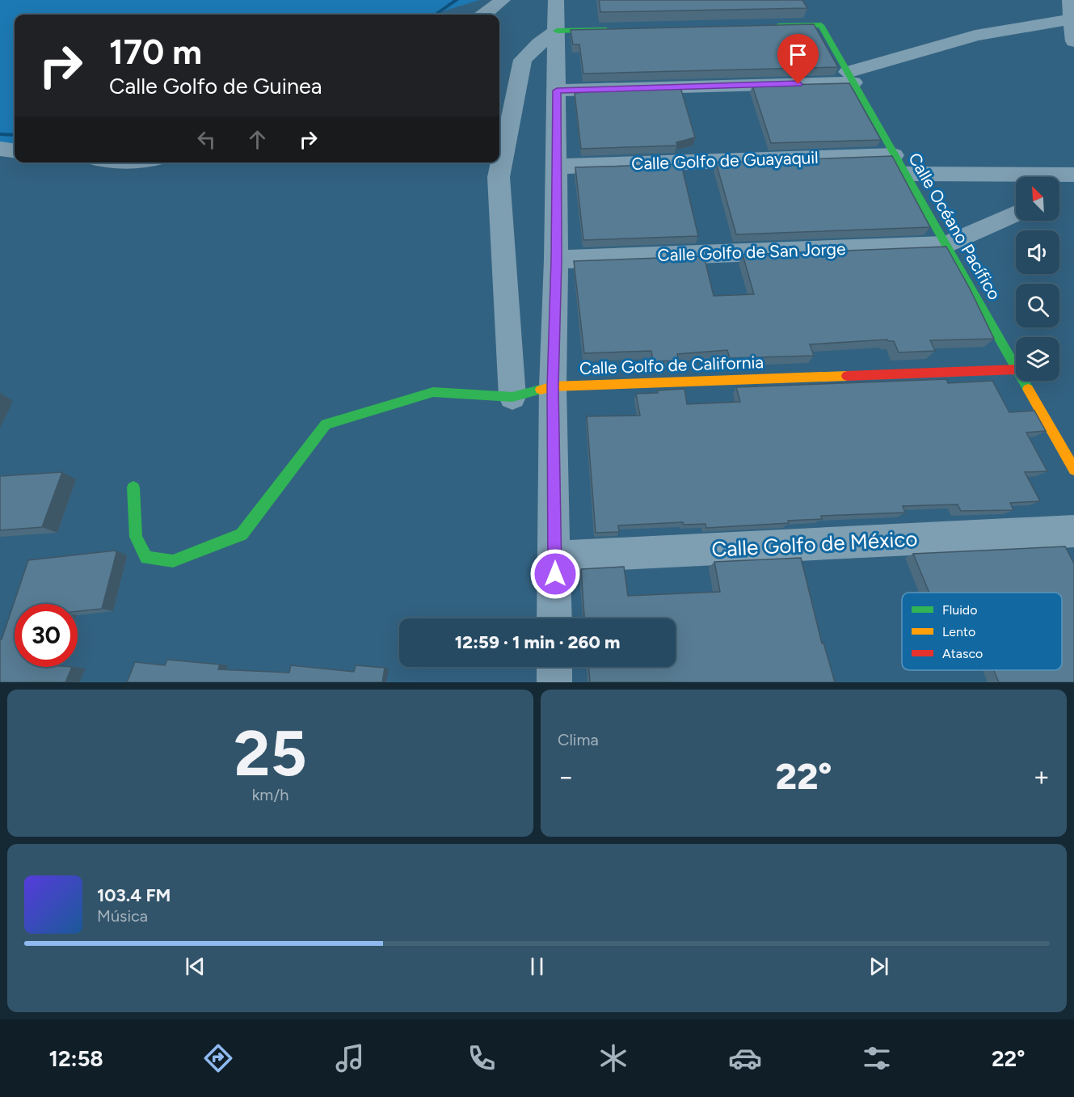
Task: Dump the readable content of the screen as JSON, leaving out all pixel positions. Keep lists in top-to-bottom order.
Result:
{
  "streets": {
    "street": [
      "Calle Golfo de Guayaquil",
      "Calle Océano Pacífico",
      "Calle Golfo de San Jorge",
      "Calle Golfo de California",
      "Calle Golfo de México"
    ]
  },
  "crossings": [
    ["Calle Golfo de Guayaquil", "Calle Océano Pacífico"],
    ["Calle Océano Pacífico", "Calle Golfo de San Jorge"]
  ],
  "legend": ["Fluido", "Lento", "Atasco"],
  "north": "top left",
  "page": {
    "turn": ["170 m", "Calle Golfo de Guinea"],
    "limit": "30",
    "trip": "12:59 · 1 min · 260 m",
    "tile": [
      ["25", "km/h"],
      "Clima"
    ],
    "heat": ["−", "22°", "+"],
    "song": ["103.4 FM", "Música"],
    "tabs": ["12:58", "22°"]
  }
}
